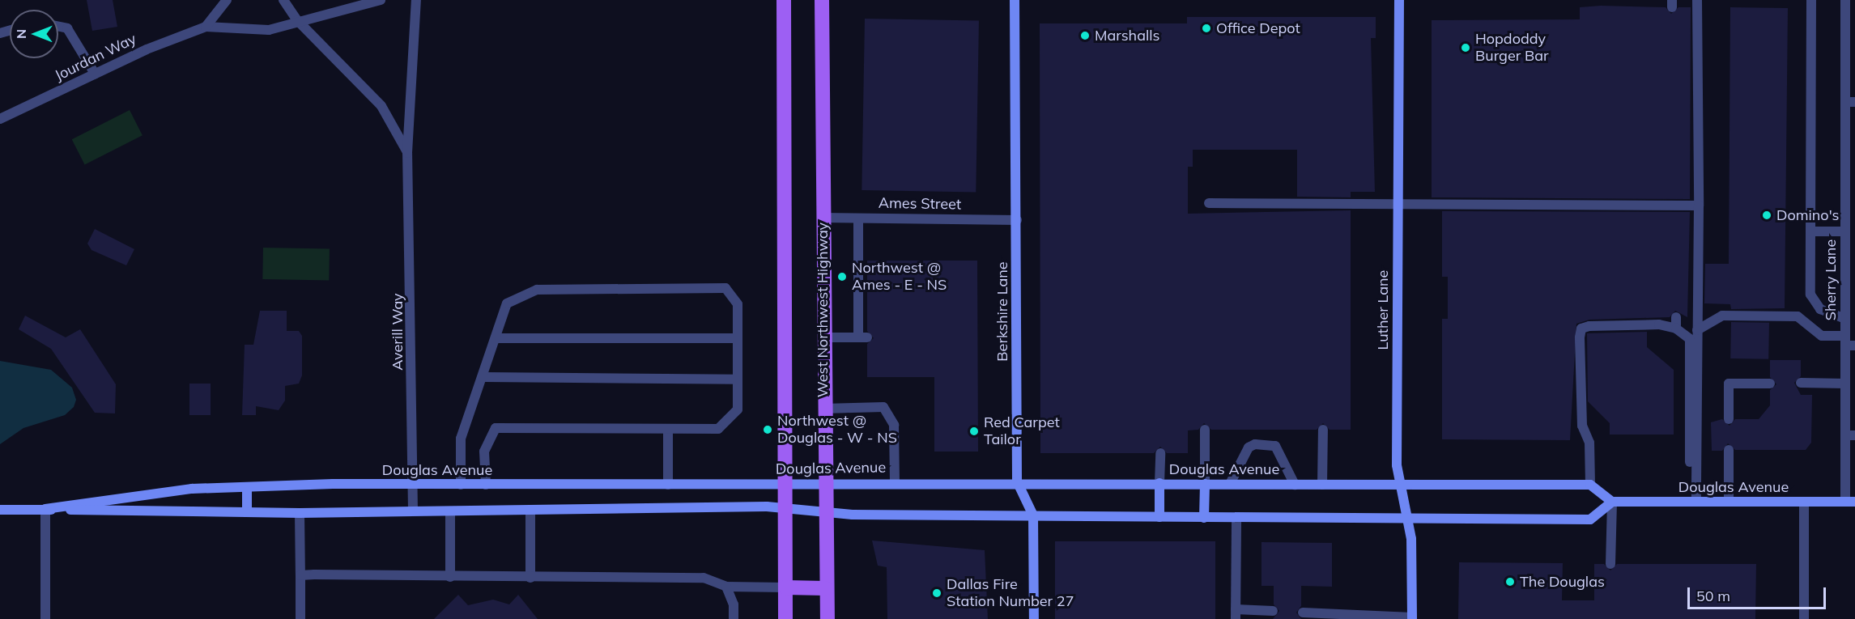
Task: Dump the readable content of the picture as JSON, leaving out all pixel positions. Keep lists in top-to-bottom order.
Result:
{
  "streets": {
    "main road": ["West Northwest Highway"],
    "street": [
      "Jourdan Way",
      "Ames Street",
      "Sherry Lane",
      "Luther Lane",
      "Berkshire Lane",
      "Averill Way",
      "Douglas Avenue"
    ]
  },
  "crossings": [
    ["Jourdan Way", "Averill Way"],
    ["Ames Street", "West Northwest Highway"],
    ["Ames Street", "Berkshire Lane"],
    ["Sherry Lane", "Douglas Avenue"],
    ["West Northwest Highway", "Douglas Avenue"],
    ["Luther Lane", "Douglas Avenue"],
    ["Berkshire Lane", "Douglas Avenue"],
    ["Averill Way", "Douglas Avenue"]
  ],
  "places": [
    "Office Depot",
    "Marshalls",
    "Hopdoddy Burger Bar",
    "Domino's",
    "Northwest @ Ames - E - NS",
    "Northwest @ Douglas - W - NS",
    "Red Carpet Tailor",
    "The Douglas",
    "Dallas Fire Station Number 27"
  ],
  "scale_bar": "50 m",
  "north": "left"
}
